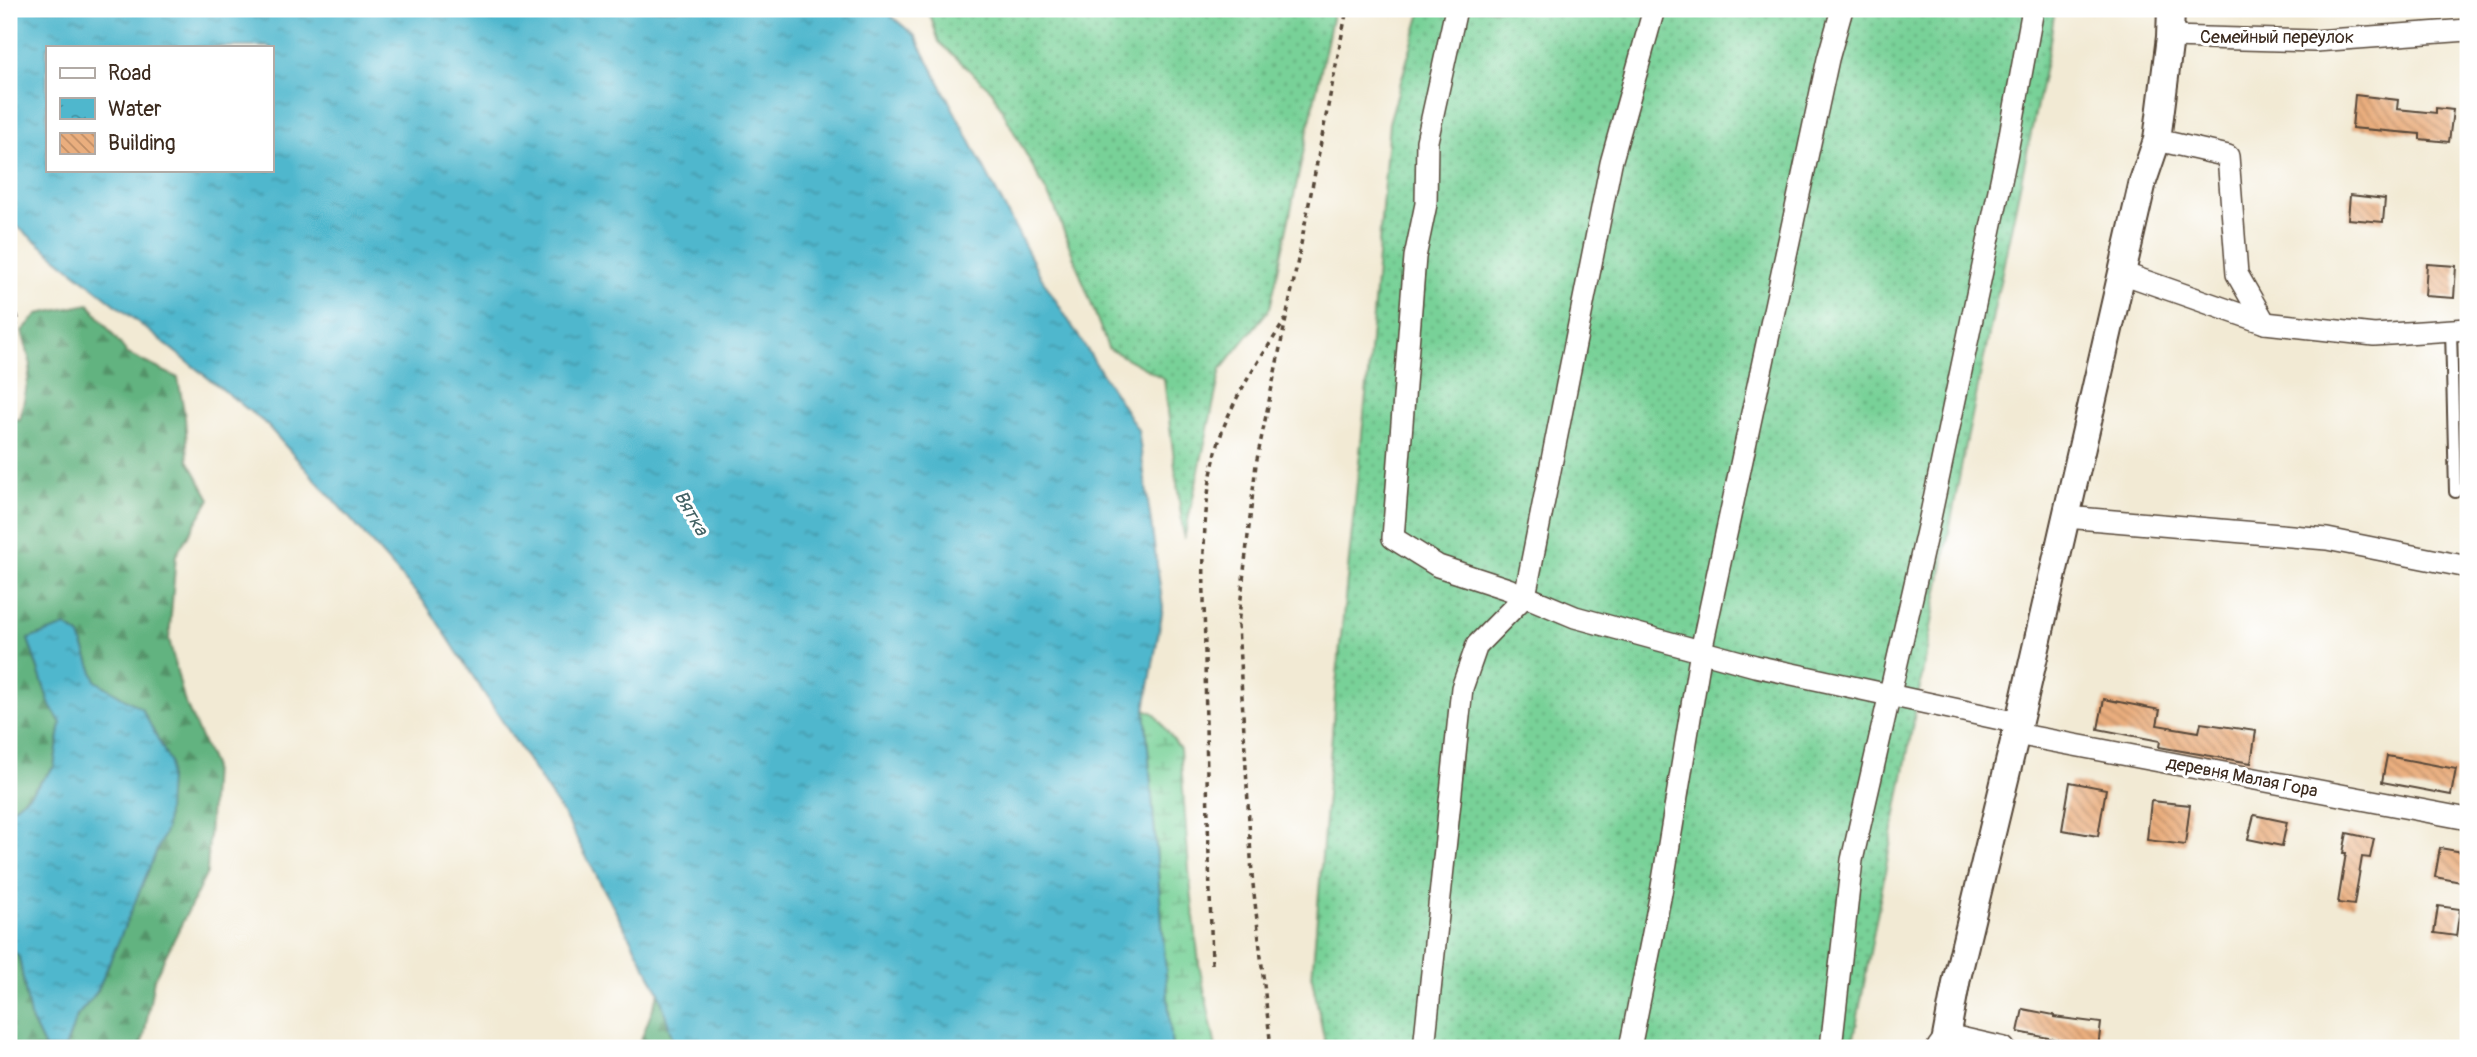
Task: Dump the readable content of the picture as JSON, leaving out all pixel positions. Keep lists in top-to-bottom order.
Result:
{
  "streets": {
    "street": ["Семейный переулок", "деревня Малая Гора"]
  },
  "water": ["Вятка"],
  "legend": ["Road", "Water", "Building"]
}
